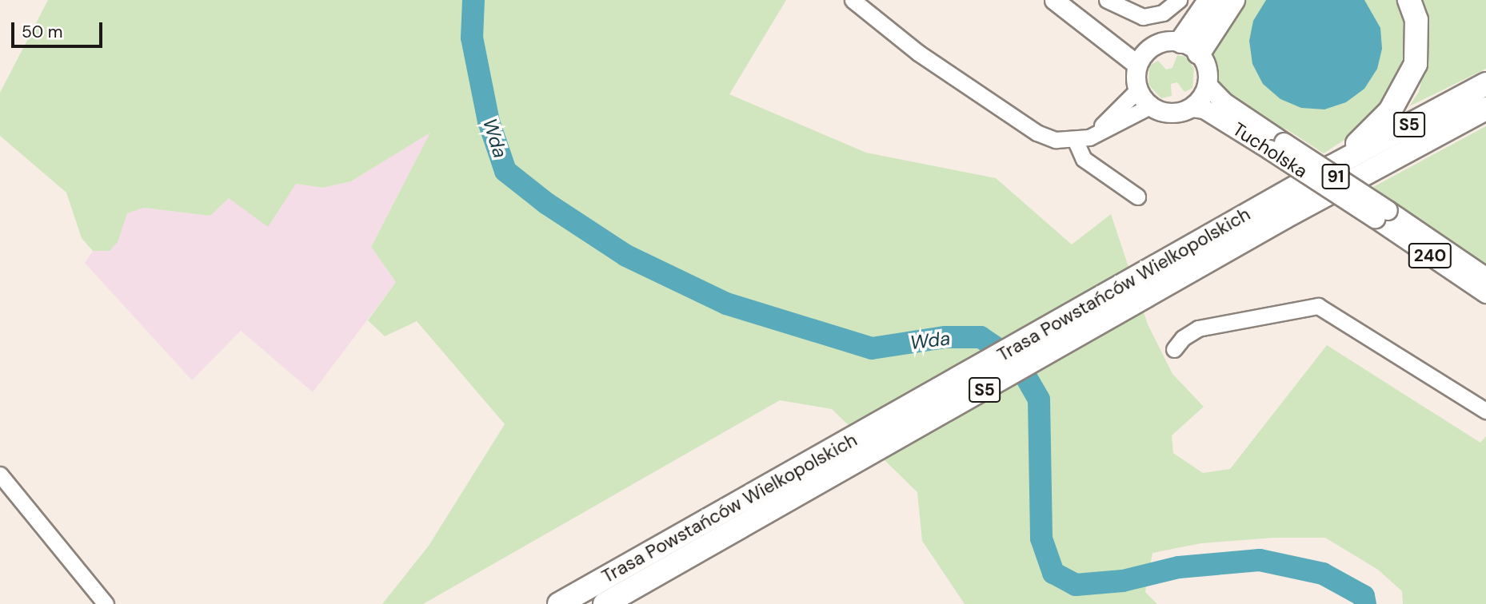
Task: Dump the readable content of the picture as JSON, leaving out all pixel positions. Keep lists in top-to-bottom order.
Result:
{
  "streets": {
    "highway": ["S5", "Trasa Powstańców Wielkopolskich"],
    "main road": ["Tucholska", "91", "240"]
  },
  "water": ["Wda"],
  "scale_bar": "50 m"
}
